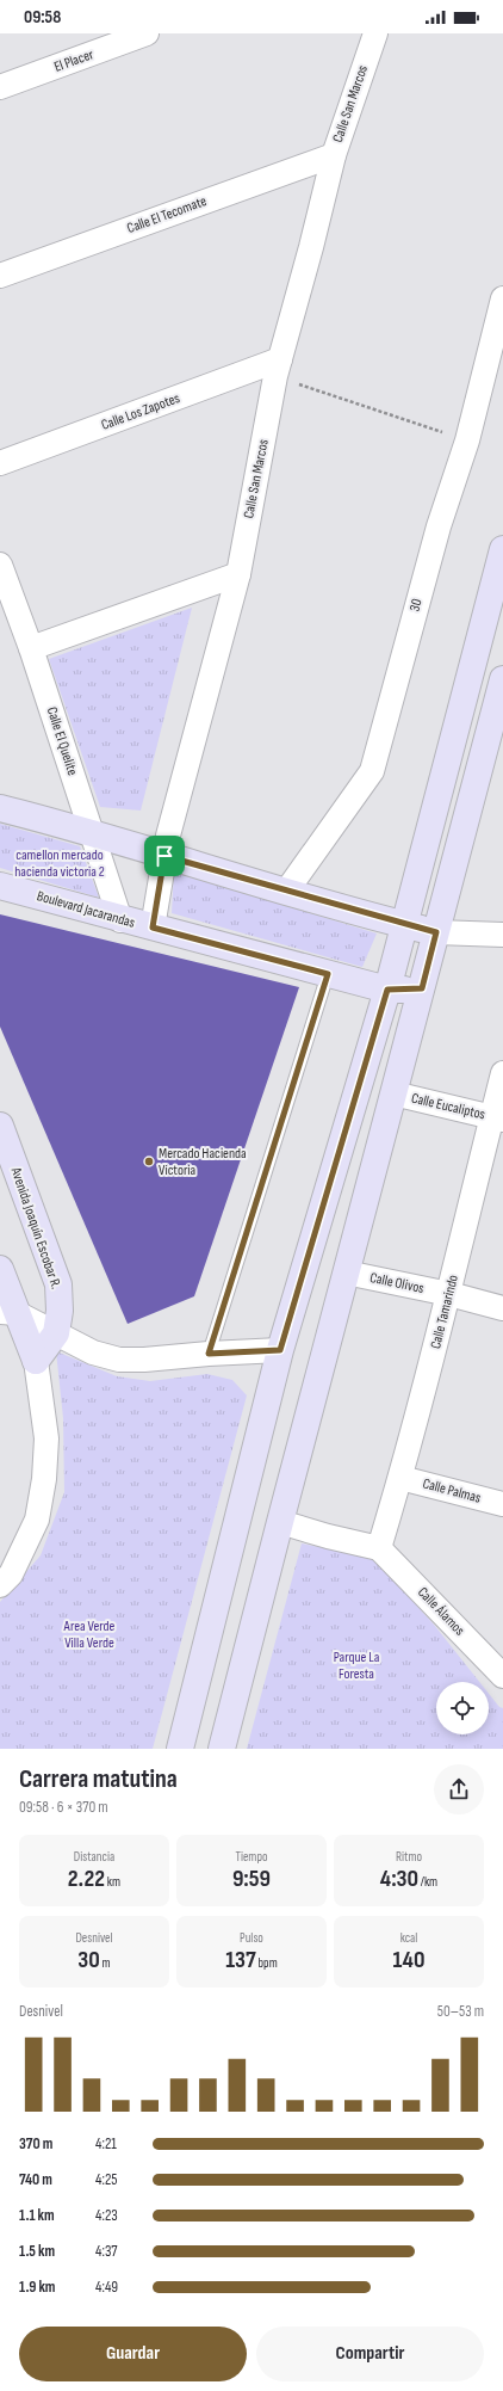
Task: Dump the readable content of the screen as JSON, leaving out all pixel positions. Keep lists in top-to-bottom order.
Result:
{
  "streets": {
    "main road": ["Boulevard Jacarandas", "Avenida Joaquín Escobar R."],
    "street": [
      "El Placer",
      "Calle San Marcos",
      "Calle El Tecomate",
      "Calle Los Zapotes",
      "30",
      "Calle El Quelite",
      "Calle Eucaliptos",
      "Calle Olivos",
      "Calle Tamarindo",
      "Calle Palmas",
      "Calle Álamos"
    ]
  },
  "crossings": [
    ["Calle San Marcos", "Calle El Tecomate"],
    ["Calle San Marcos", "Calle Los Zapotes"],
    ["Calle San Marcos", "Boulevard Jacarandas"],
    ["Calle El Quelite", "Boulevard Jacarandas"],
    ["Calle Eucaliptos", "Calle Tamarindo"],
    ["Calle Olivos", "Calle Tamarindo"],
    ["Calle Tamarindo", "Calle Palmas"],
    ["Calle Tamarindo", "Calle Álamos"]
  ],
  "parks": ["camellon mercado hacienda victoria 2", "Area Verde Villa Verde", "Parque La Foresta"],
  "places": ["Mercado Hacienda Victoria"],
  "page": {
    "status": "09:58",
    "heading": ["Carrera matutina", "09:58 · 6 × 370 m"],
    "stats": [
      ["Distancia", "2.22 km"],
      ["Tiempo", "9:59"],
      ["Ritmo", "4:30 /km"],
      ["Desnivel", "30 m"],
      ["Pulso", "137 bpm"],
      ["kcal", "140"]
    ],
    "chart": ["Desnivel", "50–53 m"],
    "list": [
      {
        "name": "370 m",
        "note": "4:21"
      },
      {
        "name": "740 m",
        "note": "4:25"
      },
      {
        "name": "1.1 km",
        "note": "4:23"
      },
      {
        "name": "1.5 km",
        "note": "4:37"
      },
      {
        "name": "1.9 km",
        "note": "4:49"
      }
    ],
    "buttons": ["Guardar", "Compartir"]
  }
}
